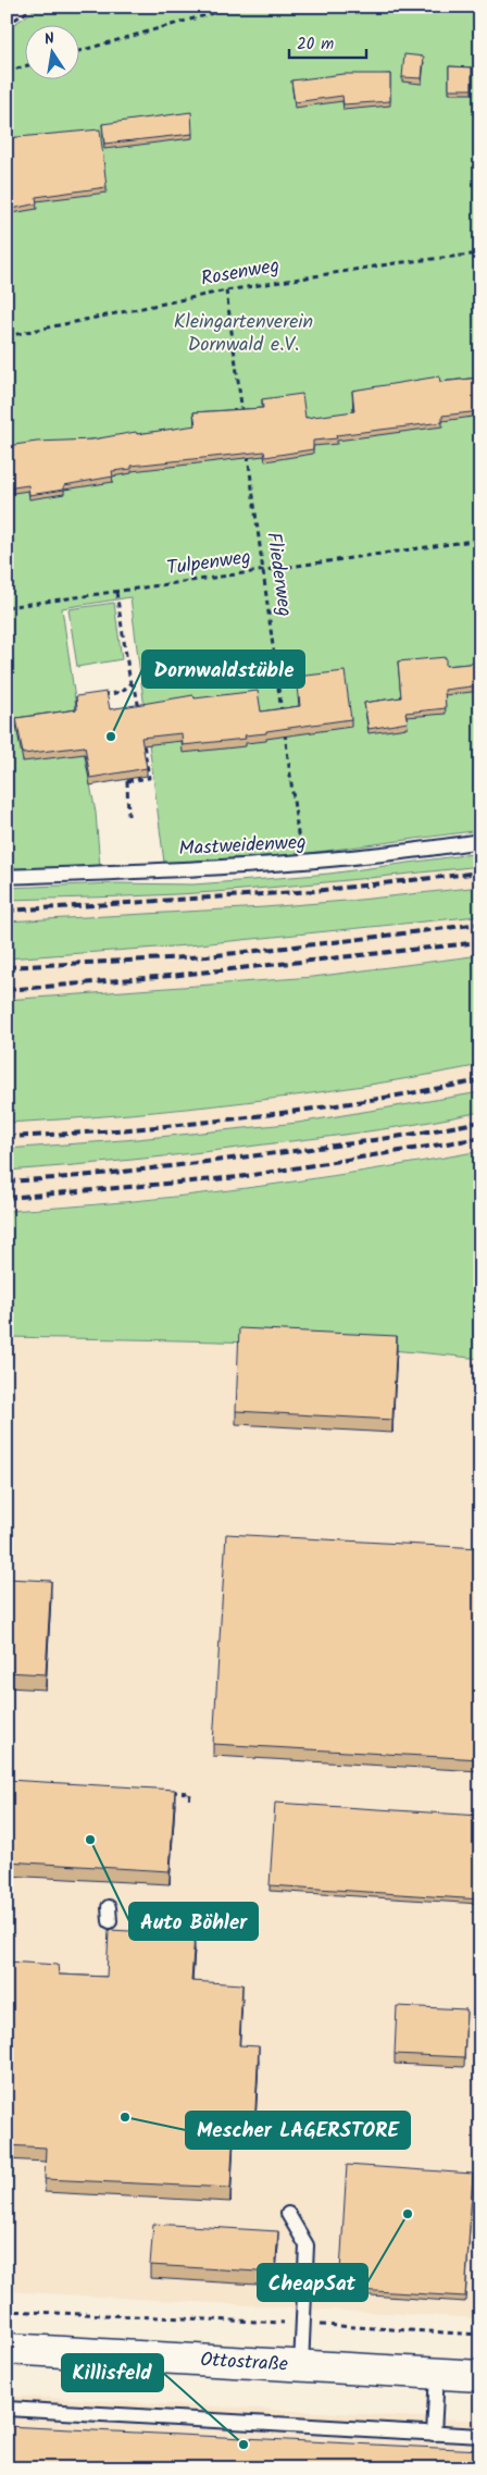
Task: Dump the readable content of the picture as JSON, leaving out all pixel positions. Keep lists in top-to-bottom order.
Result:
{
  "streets": {
    "main road": ["Ottostraße"],
    "lane": ["Mastweidenweg"],
    "path": ["Rosenweg", "Tulpenweg", "Fliederweg"]
  },
  "crossings": [
    ["Tulpenweg", "Fliederweg"]
  ],
  "parks": ["Kleingartenverein Dornwald e.V."],
  "places": [
    "Dornwaldstüble",
    "Auto Böhler",
    "Mescher LAGERSTORE",
    "CheapSat",
    "Killisfeld"
  ],
  "scale_bar": "20 m",
  "north": "top"
}
